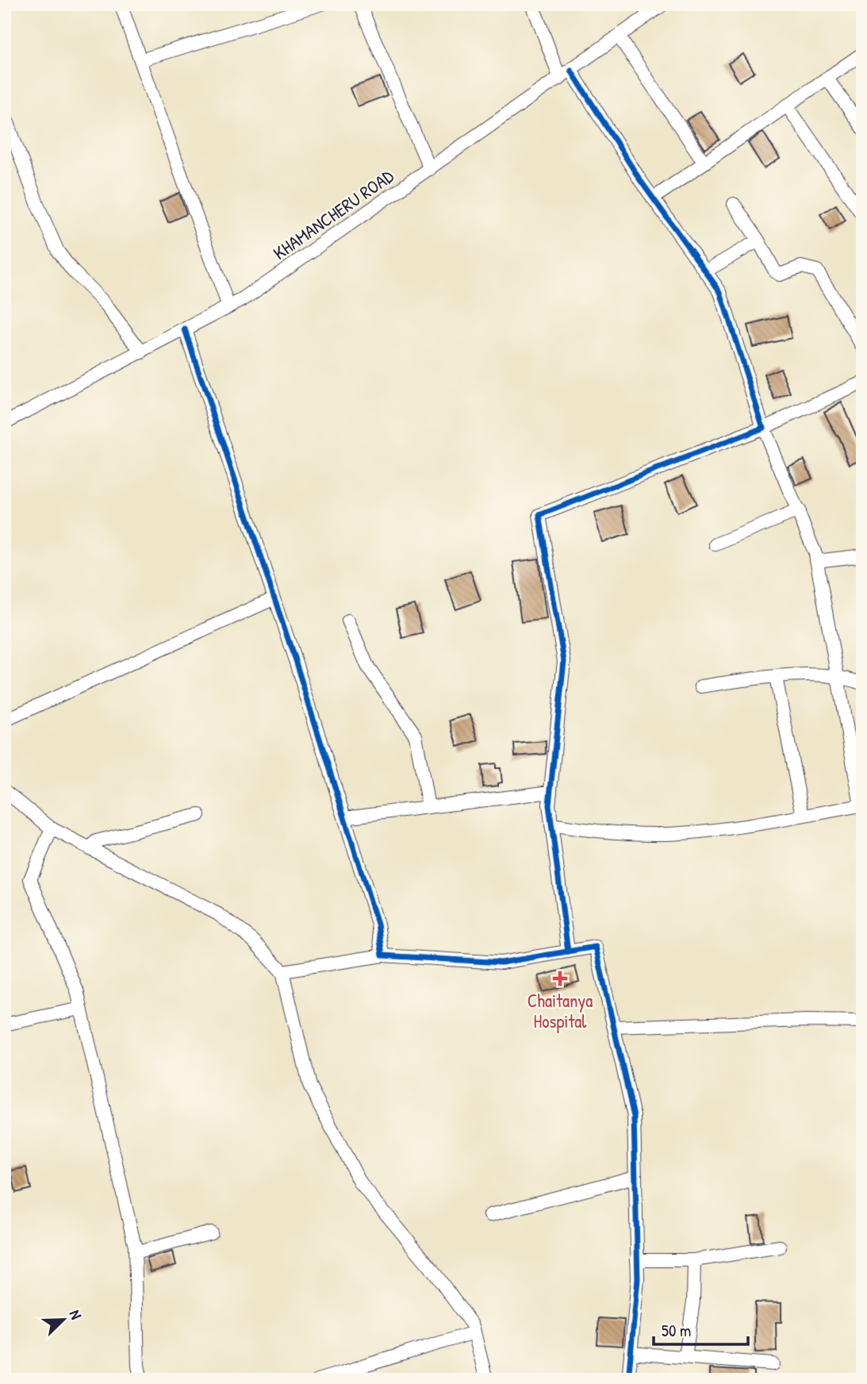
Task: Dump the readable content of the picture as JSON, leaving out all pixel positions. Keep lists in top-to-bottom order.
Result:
{
  "streets": {
    "street": ["KHAMANCHERU ROAD"]
  },
  "places": {
    "health": ["Chaitanya Hospital"]
  },
  "scale_bar": "50 m",
  "north": "top right"
}
